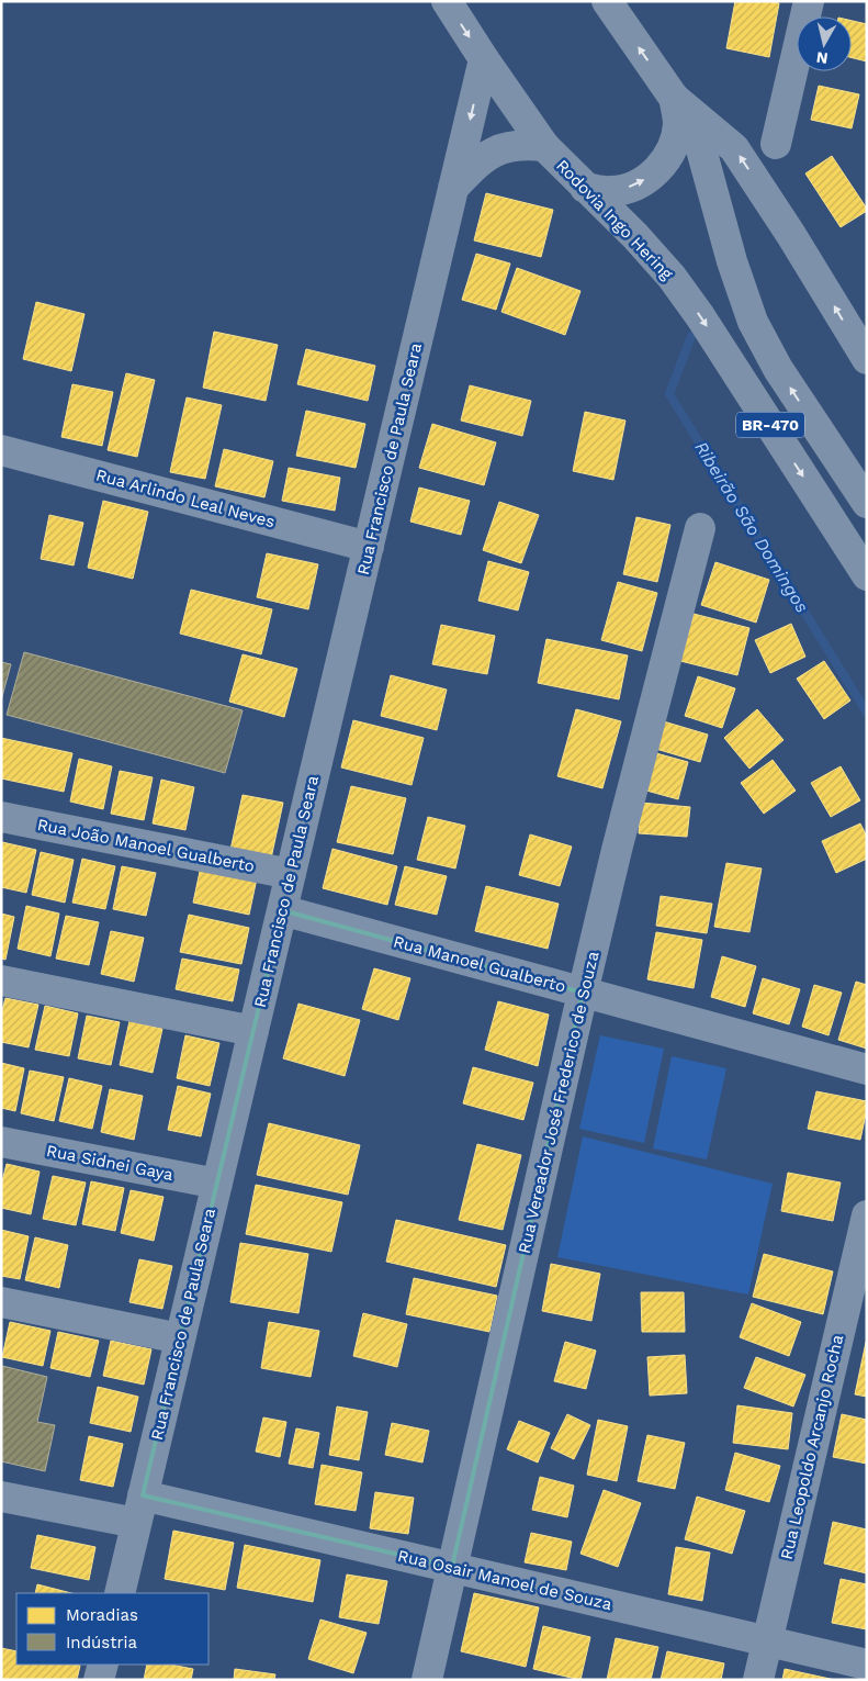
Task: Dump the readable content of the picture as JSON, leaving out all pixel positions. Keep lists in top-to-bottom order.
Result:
{
  "streets": {
    "highway": ["Rodovia Ingo Hering", "BR-470"],
    "street": [
      "Rua Francisco de Paula Seara",
      "Rua Arlindo Leal Neves",
      "Rua João Manoel Gualberto",
      "Rua Manoel Gualberto",
      "Rua Vereador José Frederico de Souza",
      "Rua Sidnei Gaya",
      "Rua Leopoldo Arcanjo Rocha",
      "Rua Osair Manoel de Souza"
    ]
  },
  "crossings": [
    ["Rodovia Ingo Hering", "BR-470"],
    ["Rodovia Ingo Hering", "Rua Francisco de Paula Seara"],
    ["BR-470", "Rua Francisco de Paula Seara"],
    ["Rua Francisco de Paula Seara", "Rua Arlindo Leal Neves"],
    ["Rua Francisco de Paula Seara", "Rua João Manoel Gualberto"],
    ["Rua Francisco de Paula Seara", "Rua Manoel Gualberto"],
    ["Rua Francisco de Paula Seara", "Rua Sidnei Gaya"],
    ["Rua Francisco de Paula Seara", "Rua Osair Manoel de Souza"],
    ["Rua Manoel Gualberto", "Rua Vereador José Frederico de Souza"],
    ["Rua Vereador José Frederico de Souza", "Rua Osair Manoel de Souza"],
    ["Rua Leopoldo Arcanjo Rocha", "Rua Osair Manoel de Souza"]
  ],
  "water": ["Ribeirão São Domingos"],
  "legend": ["Moradias", "Indústria"],
  "north": "bottom"
}
